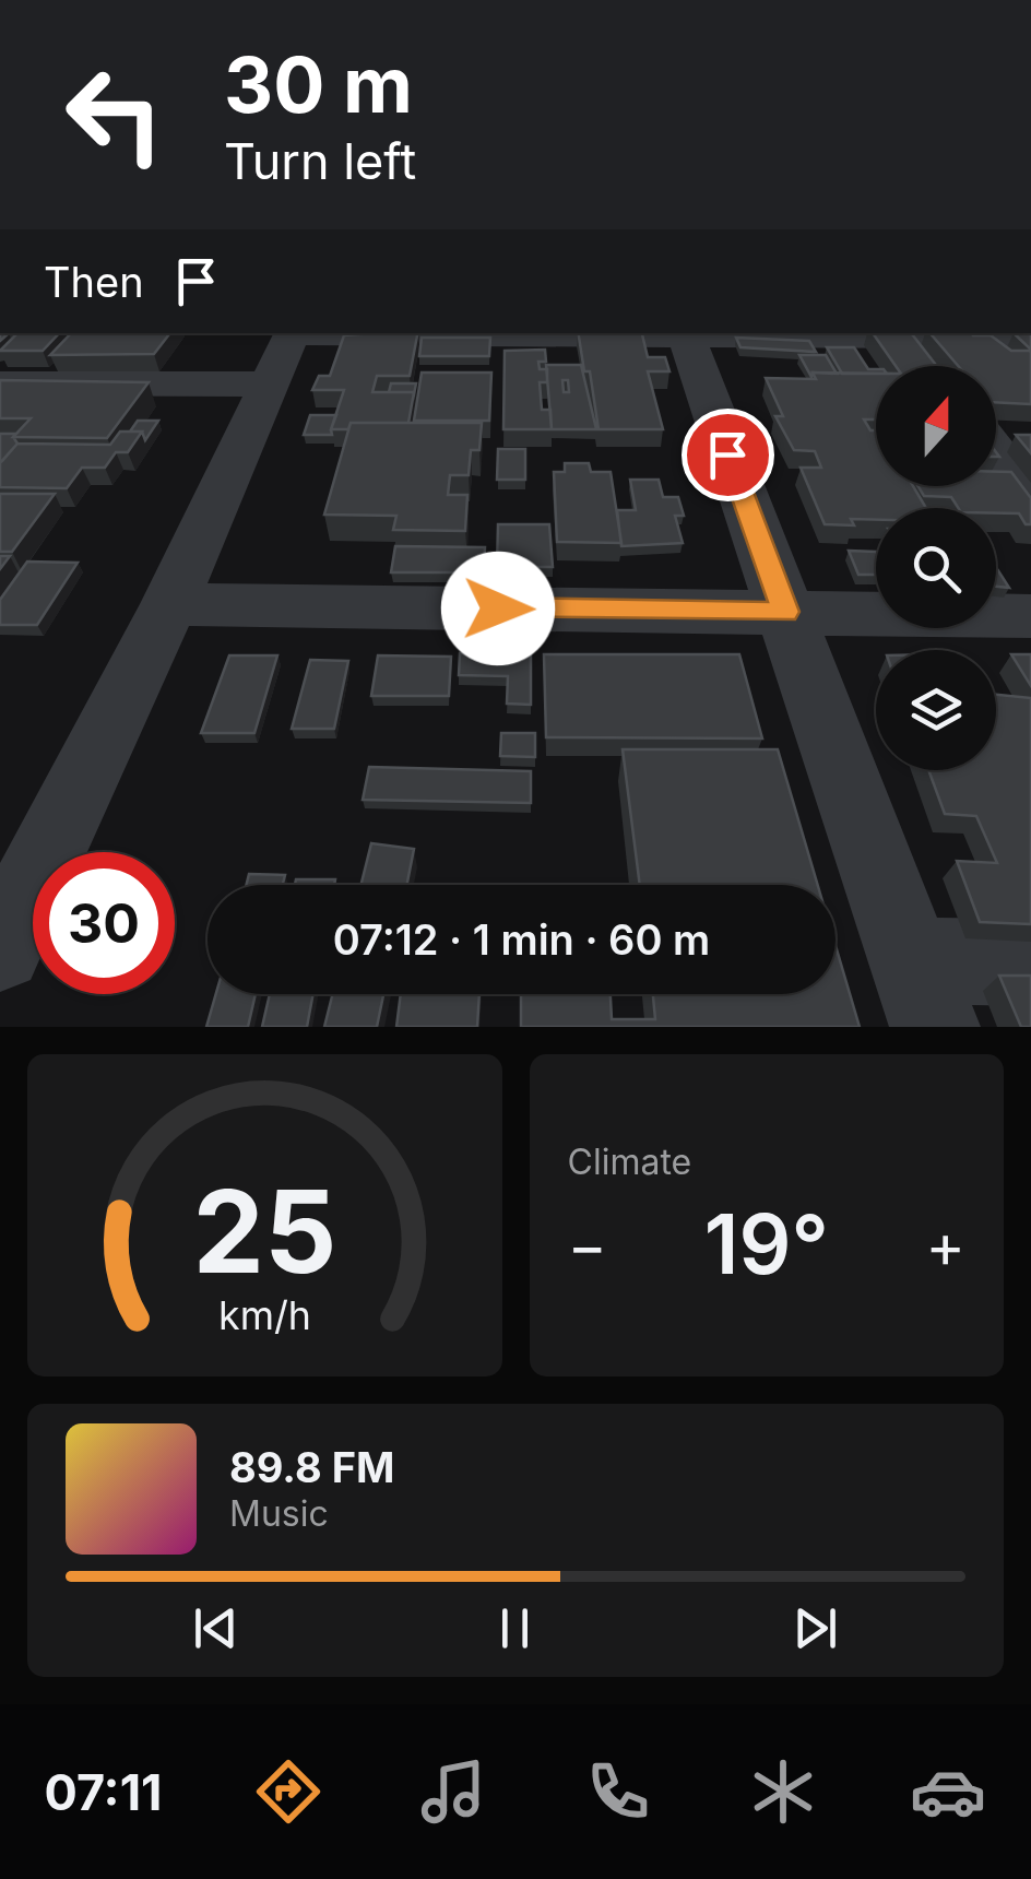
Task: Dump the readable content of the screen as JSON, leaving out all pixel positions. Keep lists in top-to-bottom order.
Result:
{
  "north": "top",
  "page": {
    "turn": ["30 m", "Turn left"],
    "then": "Then",
    "limit": "30",
    "trip": "07:12 · 1 min · 60 m",
    "tile": "Climate",
    "heat": ["−", "19°", "+"],
    "song": ["89.8 FM", "Music"],
    "tabs": "07:11",
    "gauge": ["25", "km/h"]
  }
}
